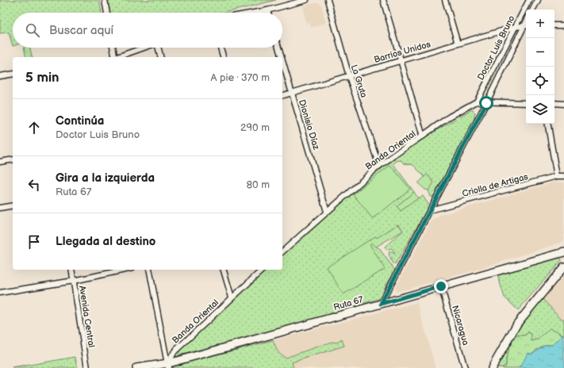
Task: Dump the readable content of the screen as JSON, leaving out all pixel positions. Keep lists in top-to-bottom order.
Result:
{
  "streets": {
    "street": [
      "Doctor Luis Bruno",
      "Barrios Unidos",
      "La Gruta",
      "Dionisio Díaz",
      "Banda Oriental",
      "Criolla de Artigas",
      "Ruta 67",
      "Avenida Central",
      "Nicaragua"
    ]
  },
  "crossings": [
    ["Doctor Luis Bruno", "Barrios Unidos"],
    ["Doctor Luis Bruno", "Banda Oriental"],
    ["Doctor Luis Bruno", "Criolla de Artigas"],
    ["Doctor Luis Bruno", "Ruta 67"],
    ["Barrios Unidos", "La Gruta"],
    ["Barrios Unidos", "Dionisio Díaz"],
    ["La Gruta", "Banda Oriental"],
    ["Dionisio Díaz", "Banda Oriental"],
    ["Banda Oriental", "Ruta 67"],
    ["Ruta 67", "Nicaragua"]
  ],
  "page": {
    "map_buttons": ["+", "−"],
    "search": "Buscar aquí",
    "heading": ["5 min", "A pie · 370 m"],
    "list": [
      ["Continúa", "Doctor Luis Bruno", "290 m"],
      ["Gira a la izquierda", "Ruta 67", "80 m"],
      "Llegada al destino"
    ]
  }
}
